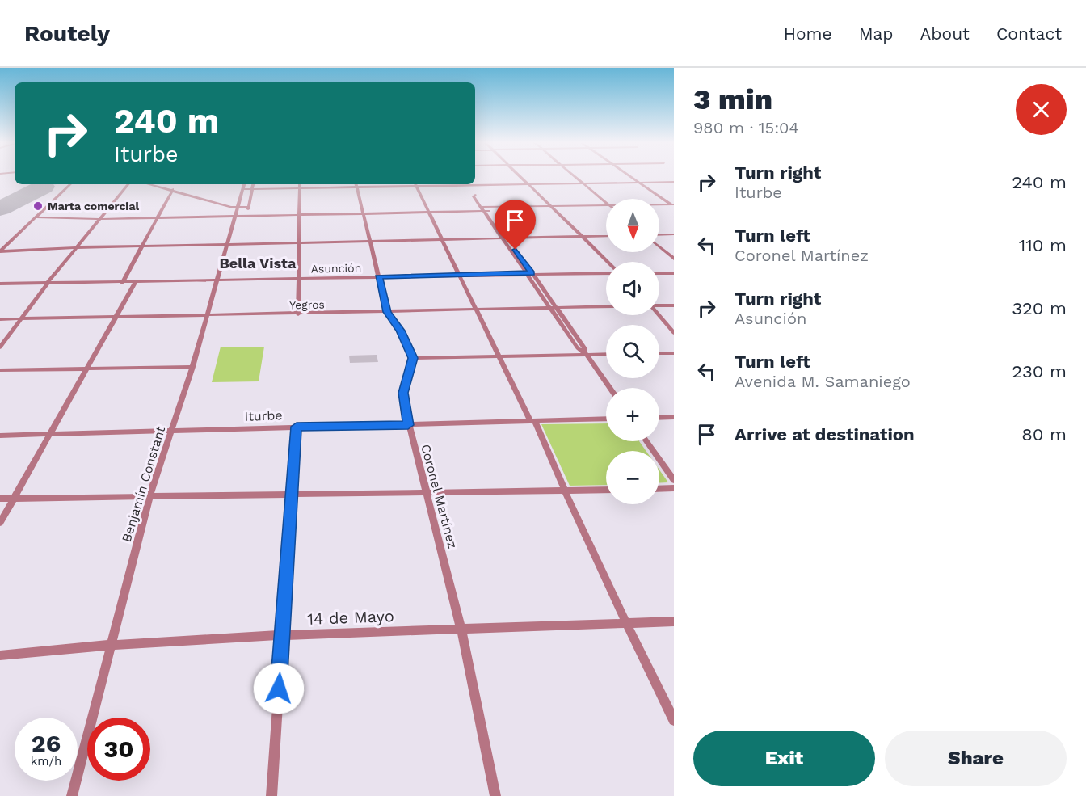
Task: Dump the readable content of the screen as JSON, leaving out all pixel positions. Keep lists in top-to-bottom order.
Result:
{
  "streets": {
    "street": [
      "Asunción",
      "Yegros",
      "Iturbe",
      "Benjamín Constant",
      "Coronel Martínez",
      "14 de Mayo"
    ]
  },
  "crossings": [
    ["Asunción", "Benjamín Constant"],
    ["Yegros", "Benjamín Constant"],
    ["Iturbe", "Benjamín Constant"],
    ["Iturbe", "Coronel Martínez"],
    ["Benjamín Constant", "14 de Mayo"],
    ["Coronel Martínez", "14 de Mayo"]
  ],
  "districts": ["Bella Vista"],
  "places": ["Marta comercial"],
  "north": "bottom",
  "page": {
    "header": "Routely",
    "nav": [
      "Home",
      "Map",
      "About",
      "Contact"
    ],
    "heading": ["3 min", "980 m · 15:04"],
    "turn": ["240 m", "Iturbe"],
    "list": [
      {
        "name": "Turn right",
        "note": "Iturbe",
        "value": "240 m"
      },
      {
        "name": "Turn left",
        "note": "Coronel Martínez",
        "value": "110 m"
      },
      {
        "name": "Turn right",
        "note": "Asunción",
        "value": "320 m"
      },
      {
        "name": "Turn left",
        "note": "Avenida M. Samaniego",
        "value": "230 m"
      },
      {
        "name": "Arrive at destination",
        "value": "80 m"
      }
    ],
    "map_buttons": ["+", "−"],
    "speed": "26 km/h",
    "limit": "30",
    "buttons": ["Exit", "Share"]
  }
}
